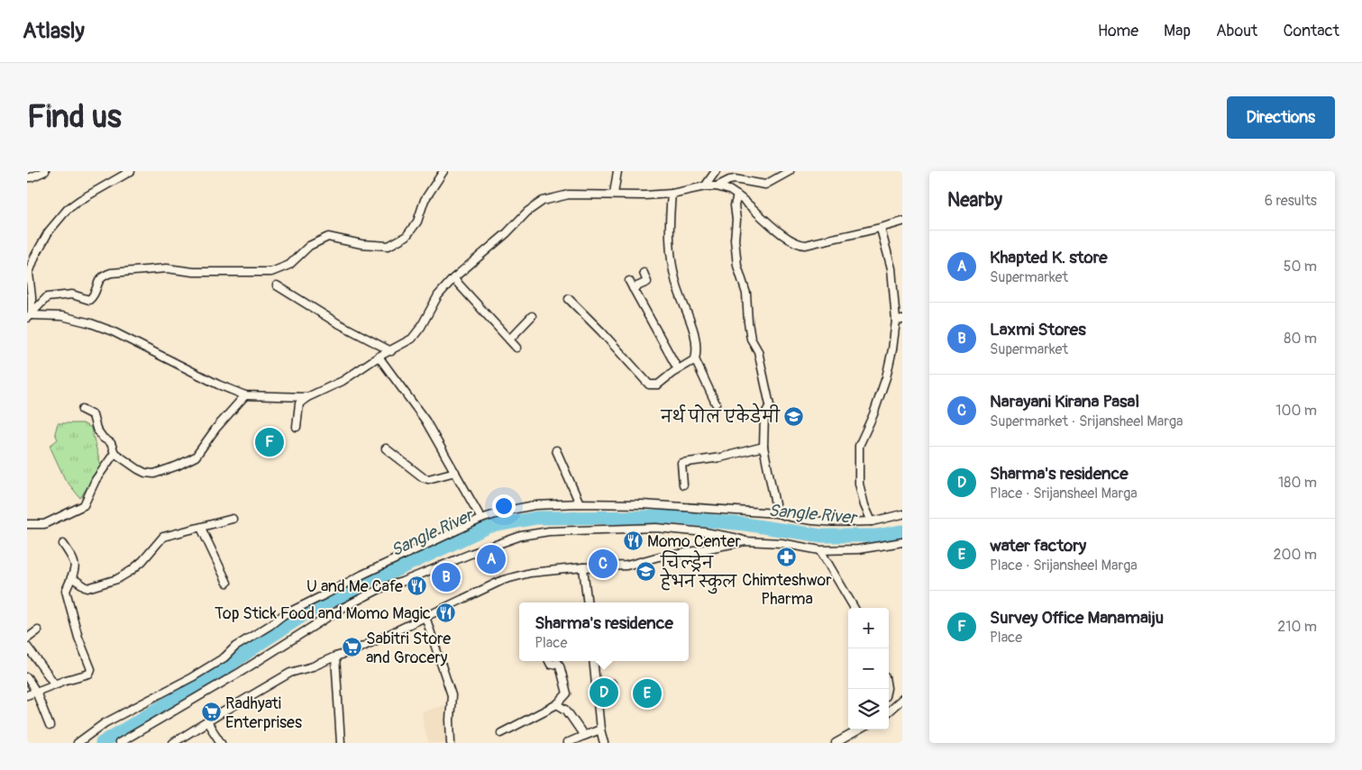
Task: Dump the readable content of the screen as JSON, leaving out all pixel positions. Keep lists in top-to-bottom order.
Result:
{
  "water": ["Sangle River"],
  "places": {
    "school or university": ["नर्थ पोल एकेडेमी", "चिल्ड्रेन हेभन स्कुल"],
    "restaurant": ["Momo Center", "U and Me Cafe", "Top Stick Food and Momo Magic"],
    "pharmacy": ["Chimteshwor Pharma"],
    "supermarket": ["Sabitri Store and Grocery", "Radhyati Enterprises"]
  },
  "page": {
    "header": "Atlasly",
    "nav": [
      "Home",
      "Map",
      "About",
      "Contact"
    ],
    "buttons": "Directions",
    "title": "Find us",
    "heading": ["Nearby", "6 results"],
    "list": [
      {
        "mark": "A",
        "name": "Khapted K. store",
        "note": "Supermarket",
        "value": "50 m"
      },
      {
        "mark": "B",
        "name": "Laxmi Stores",
        "note": "Supermarket",
        "value": "80 m"
      },
      {
        "mark": "C",
        "name": "Narayani Kirana Pasal",
        "note": "Supermarket · Srijansheel Marga",
        "value": "100 m"
      },
      {
        "mark": "D",
        "name": "Sharma's residence",
        "note": "Place · Srijansheel Marga",
        "value": "180 m"
      },
      {
        "mark": "E",
        "name": "water factory",
        "note": "Place · Srijansheel Marga",
        "value": "200 m"
      },
      {
        "mark": "F",
        "name": "Survey Office Manamaiju",
        "note": "Place",
        "value": "210 m"
      }
    ],
    "pins": [
      "F",
      "A",
      "C",
      "B",
      "D",
      "E"
    ],
    "popup": ["Sharma's residence", "Place"],
    "map_buttons": ["+", "−"]
  }
}
